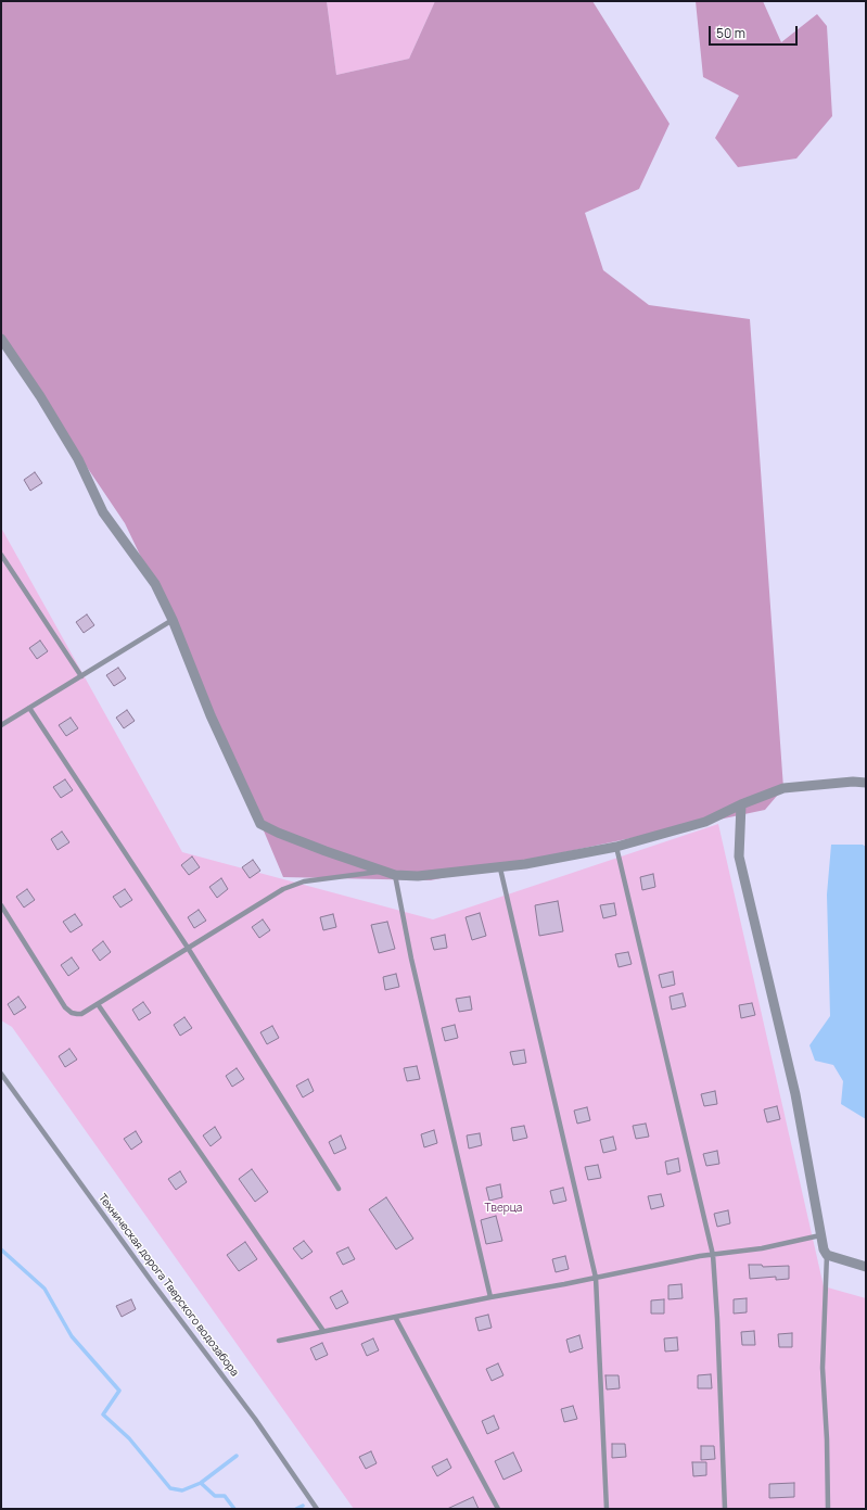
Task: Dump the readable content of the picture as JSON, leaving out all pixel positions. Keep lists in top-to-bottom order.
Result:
{
  "streets": {
    "lane": ["Техническая дорога Тверского водозабора"]
  },
  "parks": ["Тверца"],
  "scale_bar": "50 m"
}
